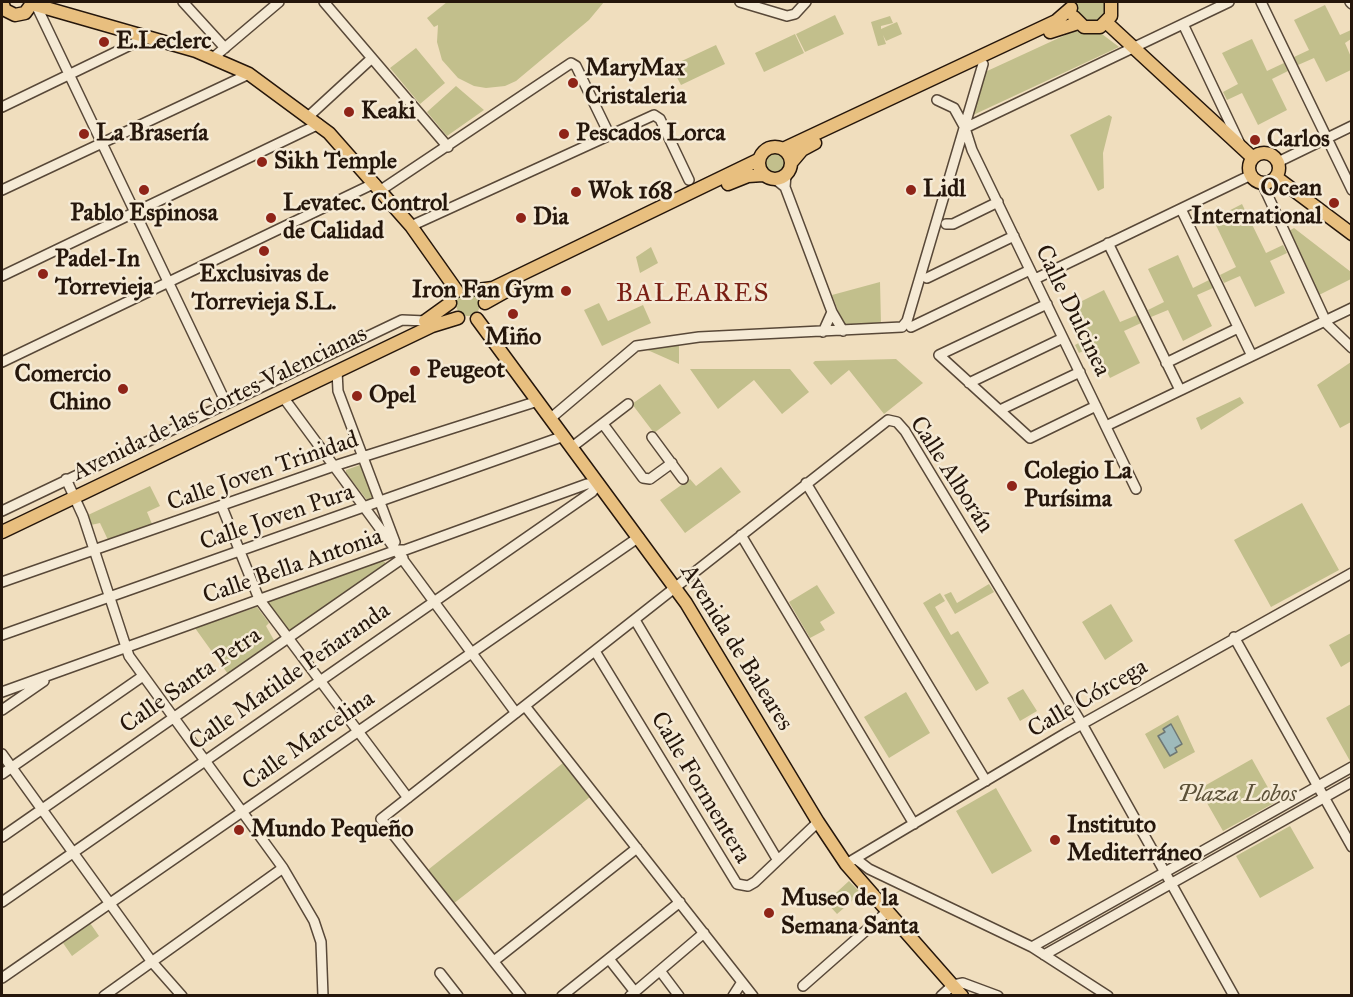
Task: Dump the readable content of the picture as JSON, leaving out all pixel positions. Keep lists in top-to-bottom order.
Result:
{
  "streets": {
    "main road": ["Avenida de las Cortes Valencianas", "Avenida de Baleares"],
    "street": [
      "Calle Dulcinea",
      "Calle Joven Trinidad",
      "Calle Alborán",
      "Calle Joven Pura",
      "Calle Bella Antonia",
      "Calle Matilde Peñaranda",
      "Calle Santa Petra",
      "Calle Córcega",
      "Calle Marcelina",
      "Calle Formentera"
    ]
  },
  "crossings": [
    ["Avenida de las Cortes Valencianas", "Avenida de Baleares"],
    ["Calle Joven Trinidad", "Avenida de Baleares"],
    ["Calle Alborán", "Avenida de Baleares"],
    ["Calle Alborán", "Calle Córcega"],
    ["Calle Alborán", "Calle Formentera"],
    ["Calle Joven Pura", "Avenida de Baleares"],
    ["Calle Bella Antonia", "Avenida de Baleares"],
    ["Calle Bella Antonia", "Calle Matilde Peñaranda"],
    ["Calle Bella Antonia", "Calle Santa Petra"],
    ["Avenida de Baleares", "Calle Matilde Peñaranda"],
    ["Avenida de Baleares", "Calle Córcega"],
    ["Avenida de Baleares", "Calle Marcelina"],
    ["Avenida de Baleares", "Calle Formentera"]
  ],
  "districts": ["BALEARES"],
  "parks": ["Plaza Lobos"],
  "places": [
    "E.Leclerc",
    "MaryMax Cristaleria",
    "Keaki",
    "La Brasería",
    "Pescados Lorca",
    "Carlos",
    "Sikh Temple",
    "Pablo Espinosa",
    "Lidl",
    "Wok 168",
    "Ocean International",
    "Levatec. Control de Calidad",
    "Dia",
    "Exclusivas de Torrevieja S.L.",
    "Padel-In Torrevieja",
    "Iron Fan Gym",
    "Miño",
    "Peugeot",
    "Comercio Chino",
    "Opel",
    "Colegio La Purísima",
    "Mundo Pequeño",
    "Instituto Mediterráneo",
    "Museo de la Semana Santa"
  ]
}
